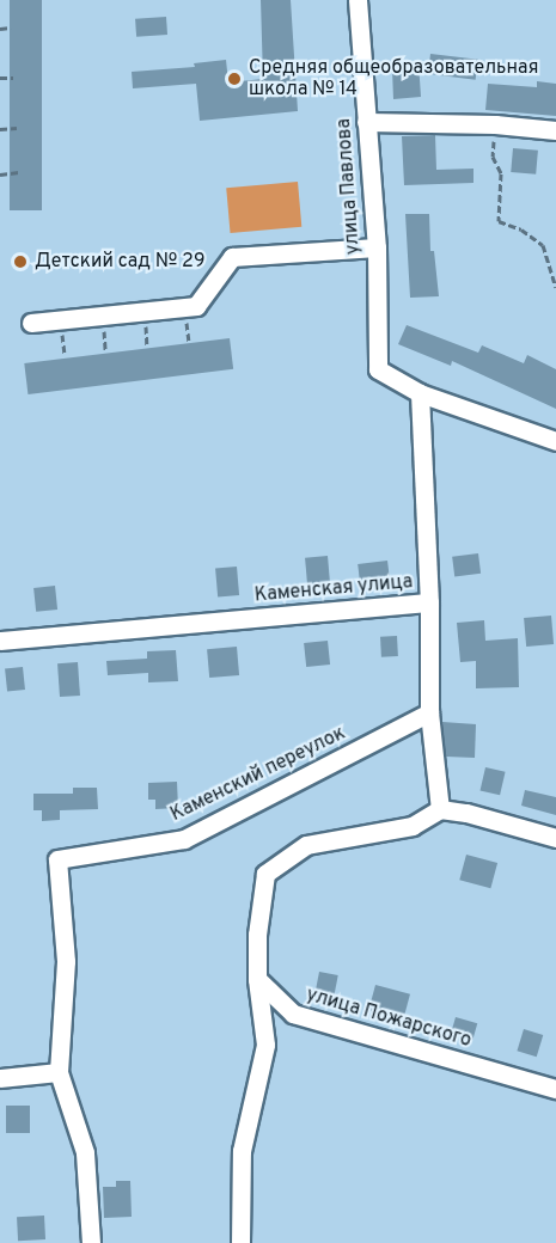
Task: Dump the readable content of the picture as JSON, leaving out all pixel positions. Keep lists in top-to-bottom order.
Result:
{
  "streets": {
    "street": [
      "улица Павлова",
      "Каменская улица",
      "Каменский переулок",
      "улица Пожарского"
    ]
  },
  "crossings": [
    ["Каменская улица", "Каменский переулок"]
  ],
  "places": ["Средняя общеобразовательная школа № 14", "Детский сад № 29"]
}
